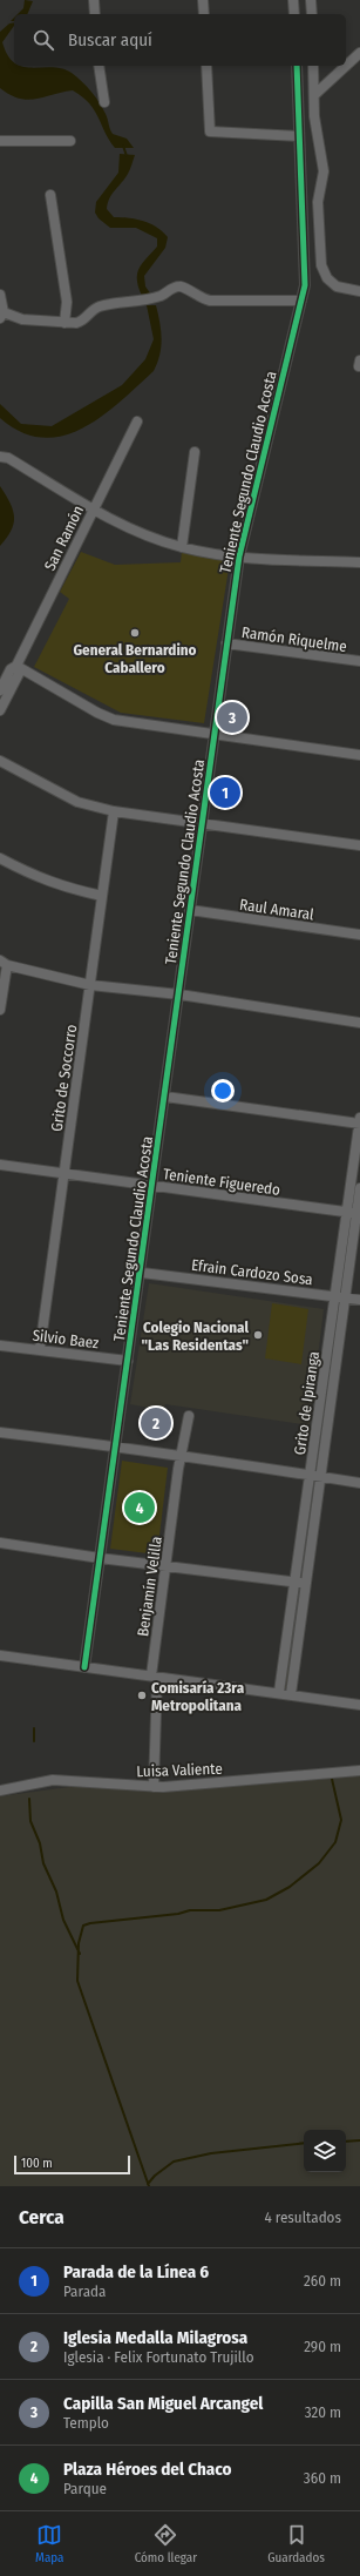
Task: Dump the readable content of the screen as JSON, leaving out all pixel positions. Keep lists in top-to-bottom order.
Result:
{
  "streets": {
    "street": [
      "Teniente Segundo Claudio Acosta",
      "San Ramón",
      "Ramón Riquelme",
      "Raul Amaral",
      "Grito de Soccorro",
      "Teniente Figueredo",
      "Efrain Cardozo Sosa",
      "Silvio Baez",
      "Grito de Ipiranga",
      "Benjamín Velilla",
      "Luisa Valiente"
    ]
  },
  "crossings": [
    ["Teniente Segundo Claudio Acosta", "Ramón Riquelme"],
    ["Teniente Segundo Claudio Acosta", "Raul Amaral"],
    ["Teniente Segundo Claudio Acosta", "Teniente Figueredo"],
    ["Teniente Segundo Claudio Acosta", "Efrain Cardozo Sosa"],
    ["Teniente Segundo Claudio Acosta", "Silvio Baez"],
    ["Grito de Soccorro", "Teniente Figueredo"],
    ["Grito de Soccorro", "Silvio Baez"],
    ["Teniente Figueredo", "Grito de Ipiranga"],
    ["Efrain Cardozo Sosa", "Grito de Ipiranga"],
    ["Benjamín Velilla", "Luisa Valiente"]
  ],
  "places": ["General Bernardino Caballero", "Colegio Nacional \"Las Residentas\"", "Comisaría 23ra Metropolitana"],
  "scale_bar": "100 m",
  "page": {
    "search": "Buscar aquí",
    "pins": [
      "3",
      "1",
      "2",
      "4"
    ],
    "scale": "100 m",
    "heading": ["Cerca", "4 resultados"],
    "list": [
      {
        "mark": "1",
        "name": "Parada de la Línea 6",
        "note": "Parada",
        "value": "260 m"
      },
      {
        "mark": "2",
        "name": "Iglesia Medalla Milagrosa",
        "note": "Iglesia · Felix Fortunato Trujillo",
        "value": "290 m"
      },
      {
        "mark": "3",
        "name": "Capilla San Miguel Arcangel",
        "note": "Templo",
        "value": "320 m"
      },
      {
        "mark": "4",
        "name": "Plaza Héroes del Chaco",
        "note": "Parque",
        "value": "360 m"
      }
    ],
    "nav": ["Mapa", "Cómo llegar", "Guardados"]
  }
}
